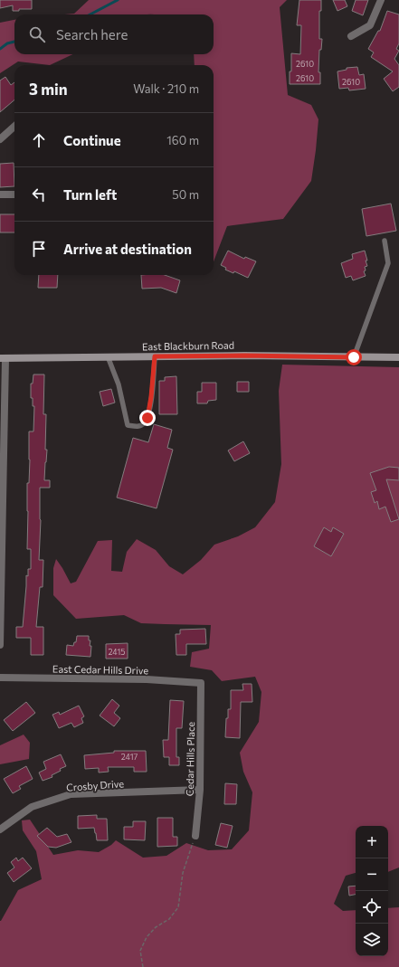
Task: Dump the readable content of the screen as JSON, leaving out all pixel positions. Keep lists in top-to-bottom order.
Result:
{
  "streets": {
    "street": [
      "East Blackburn Road",
      "East Cedar Hills Drive",
      "Cedar Hills Place",
      "Crosby Drive"
    ]
  },
  "crossings": [
    ["East Cedar Hills Drive", "Cedar Hills Place"],
    ["Cedar Hills Place", "Crosby Drive"]
  ],
  "house_numbers": [
    "2610",
    "2610",
    "2610",
    "2415",
    "2417"
  ],
  "page": {
    "search": "Search here",
    "heading": ["3 min", "Walk · 210 m"],
    "list": [
      ["Continue", "160 m"],
      ["Turn left", "50 m"],
      "Arrive at destination"
    ],
    "map_buttons": ["+", "−"]
  }
}
